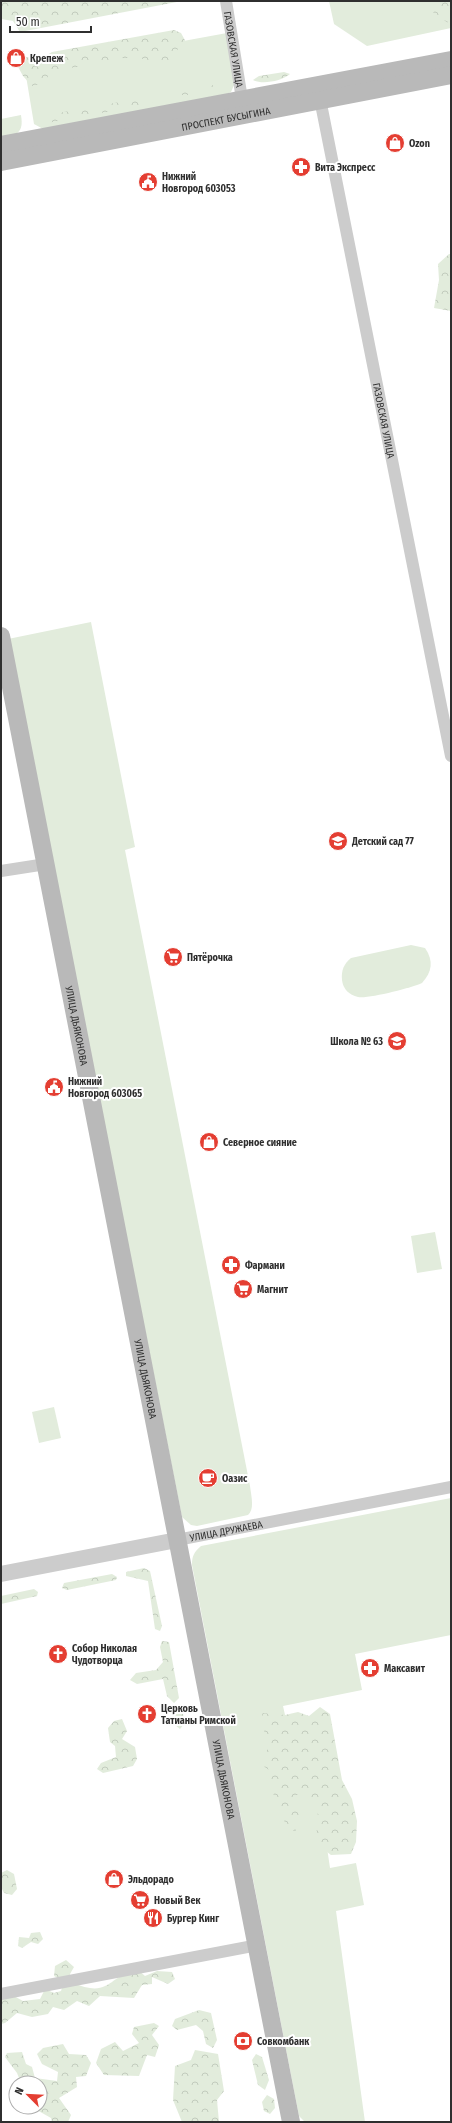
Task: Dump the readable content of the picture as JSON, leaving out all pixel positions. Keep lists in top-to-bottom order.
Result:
{
  "streets": {
    "main road": ["ПРОСПЕКТ БУСЫГИНА", "УЛИЦА ДЬЯКОНОВА"],
    "street": ["ГАЗОВСКАЯ УЛИЦА", "УЛИЦА ДРУЖАЕВА"]
  },
  "crossings": [
    ["ГАЗОВСКАЯ УЛИЦА", "ПРОСПЕКТ БУСЫГИНА"],
    ["УЛИЦА ДЬЯКОНОВА", "УЛИЦА ДРУЖАЕВА"]
  ],
  "places": {
    "shop": [
      "Крепеж",
      "Ozon",
      "Северное сияние",
      "Эльдорадо"
    ],
    "pharmacy": ["Вита Экспресс", "Фармани", "Максавит"],
    "public building": ["Нижний Новгород 603053", "Нижний Новгород 603065"],
    "school or university": ["Детский сад 77", "Школа № 63"],
    "supermarket": ["Пятёрочка", "Магнит", "Новый Век"],
    "cafe": ["Оазис"],
    "church": ["Собор Николая Чудотворца", "Церковь Татианы Римской"],
    "restaurant": ["Бургер Кинг"],
    "bank": ["Совкомбанк"]
  },
  "scale_bar": "50 m",
  "north": "top left"
}
